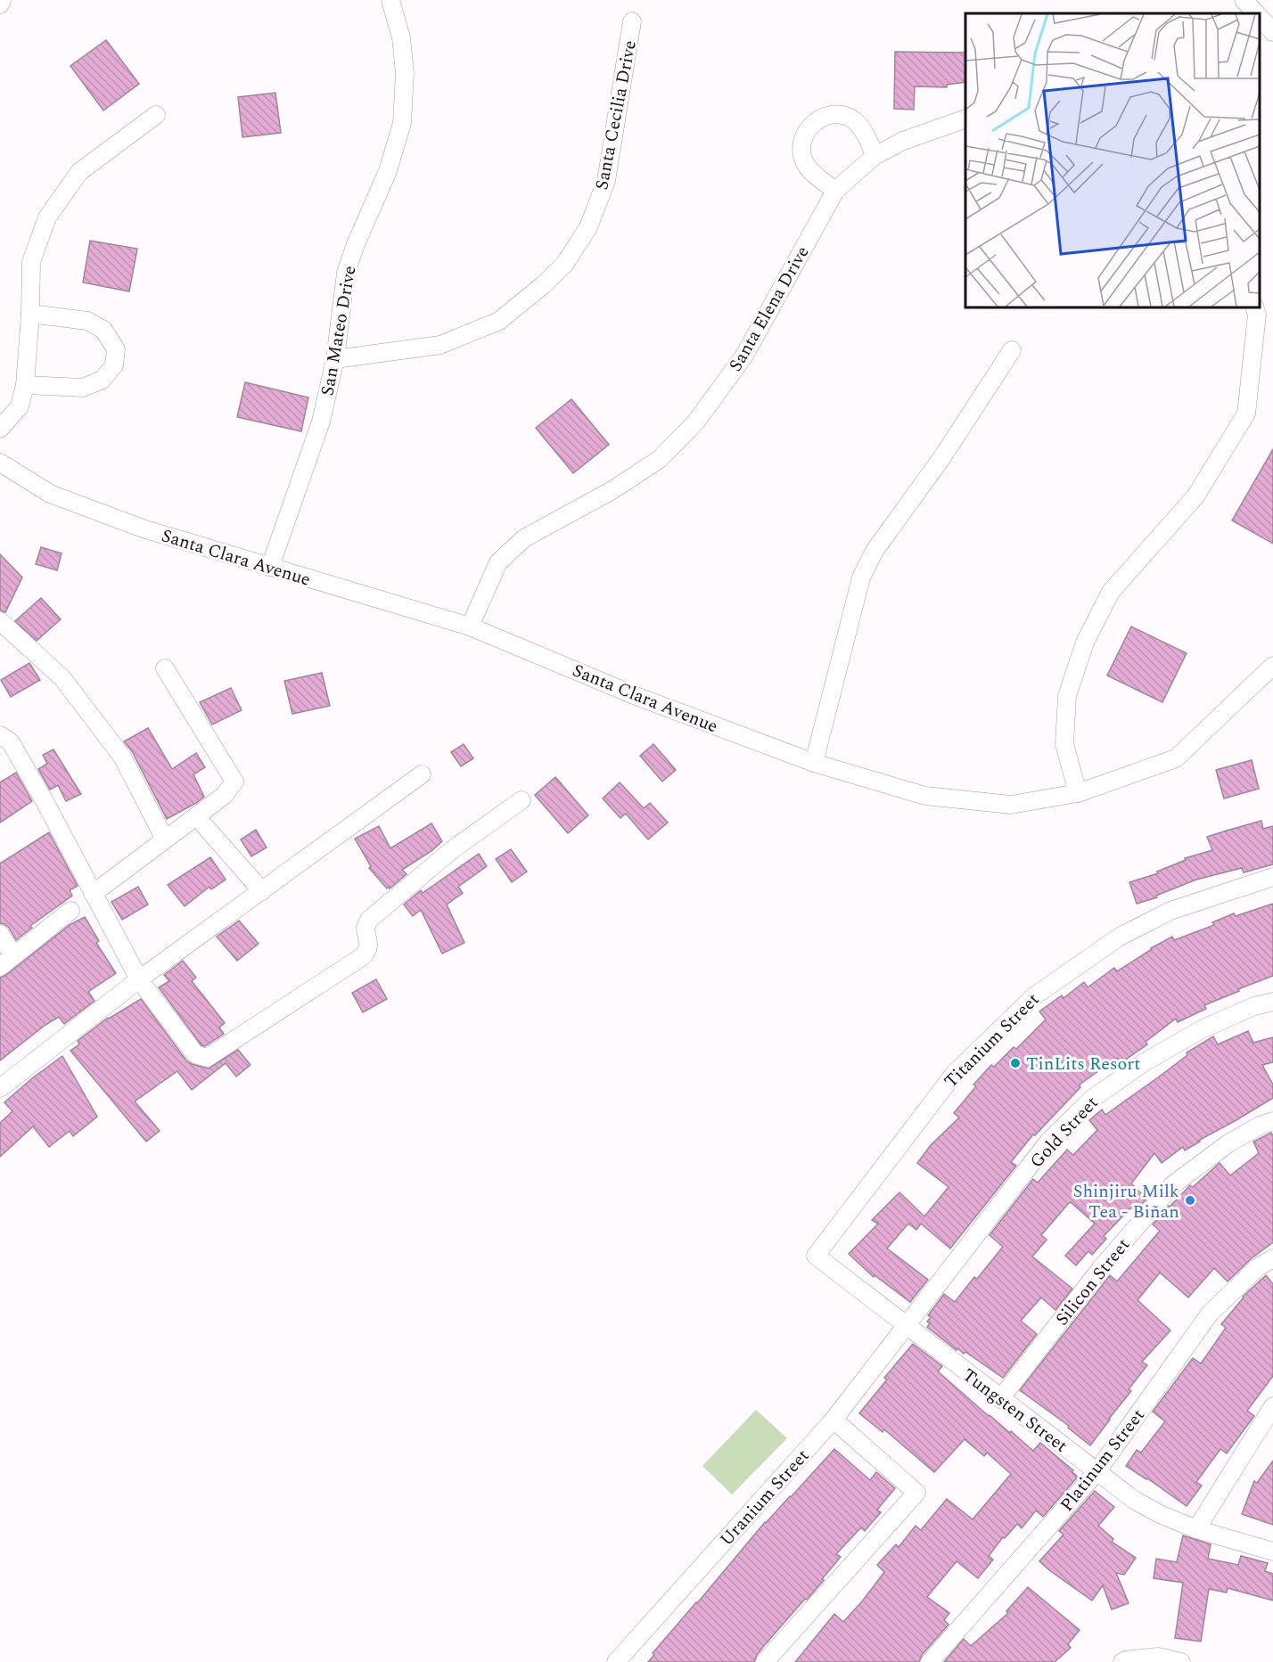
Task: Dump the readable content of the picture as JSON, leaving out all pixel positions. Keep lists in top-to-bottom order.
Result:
{
  "streets": {
    "street": [
      "Santa Cecilia Drive",
      "Santa Elena Drive",
      "San Mateo Drive",
      "Santa Clara Avenue",
      "Titanium Street",
      "Gold Street",
      "Silicon Street",
      "Tungsten Street",
      "Platinum Street",
      "Uranium Street"
    ]
  },
  "crossings": [
    ["Santa Cecilia Drive", "San Mateo Drive"],
    ["Santa Elena Drive", "Santa Clara Avenue"],
    ["San Mateo Drive", "Santa Clara Avenue"],
    ["Titanium Street", "Gold Street"],
    ["Titanium Street", "Tungsten Street"],
    ["Titanium Street", "Uranium Street"],
    ["Gold Street", "Tungsten Street"],
    ["Gold Street", "Uranium Street"],
    ["Silicon Street", "Tungsten Street"],
    ["Tungsten Street", "Platinum Street"],
    ["Tungsten Street", "Uranium Street"]
  ],
  "places": ["TinLits Resort", "Shinjiru Milk Tea - Biñan"]
}
